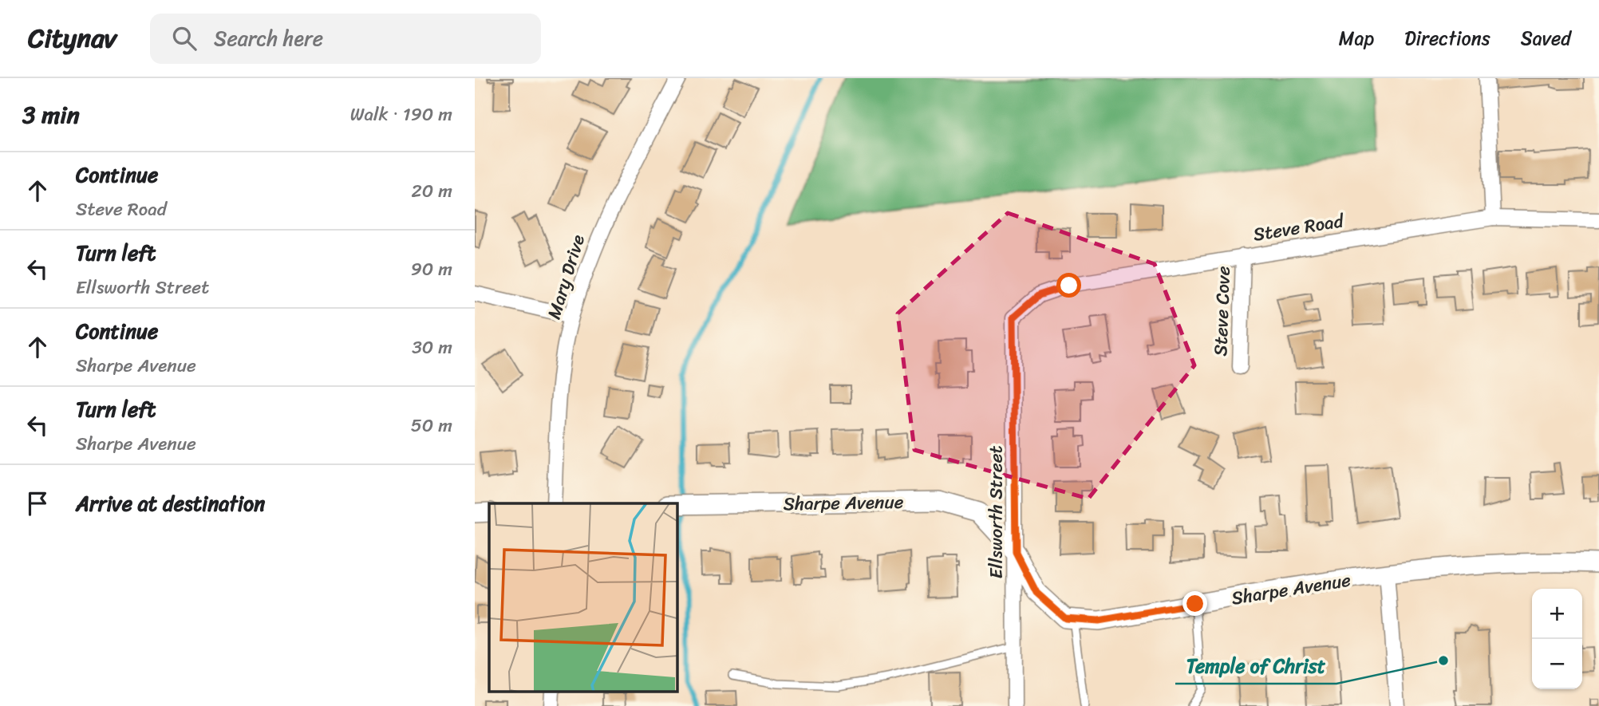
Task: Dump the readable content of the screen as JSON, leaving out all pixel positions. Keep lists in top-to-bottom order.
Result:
{
  "streets": {
    "street": [
      "Steve Road",
      "Mary Drive",
      "Steve Cove",
      "Sharpe Avenue",
      "Ellsworth Street"
    ]
  },
  "crossings": [
    ["Steve Road", "Steve Cove"],
    ["Steve Road", "Ellsworth Street"],
    ["Sharpe Avenue", "Ellsworth Street"]
  ],
  "places": ["Temple of Christ"],
  "page": {
    "header": "Citynav",
    "search": "Search here",
    "nav": ["Map", "Directions", "Saved"],
    "heading": ["3 min", "Walk · 190 m"],
    "list": [
      ["Continue", "Steve Road", "20 m"],
      ["Turn left", "Ellsworth Street", "90 m"],
      ["Continue", "Sharpe Avenue", "30 m"],
      ["Turn left", "Sharpe Avenue", "50 m"],
      "Arrive at destination"
    ],
    "map_buttons": ["+", "−"]
  }
}
